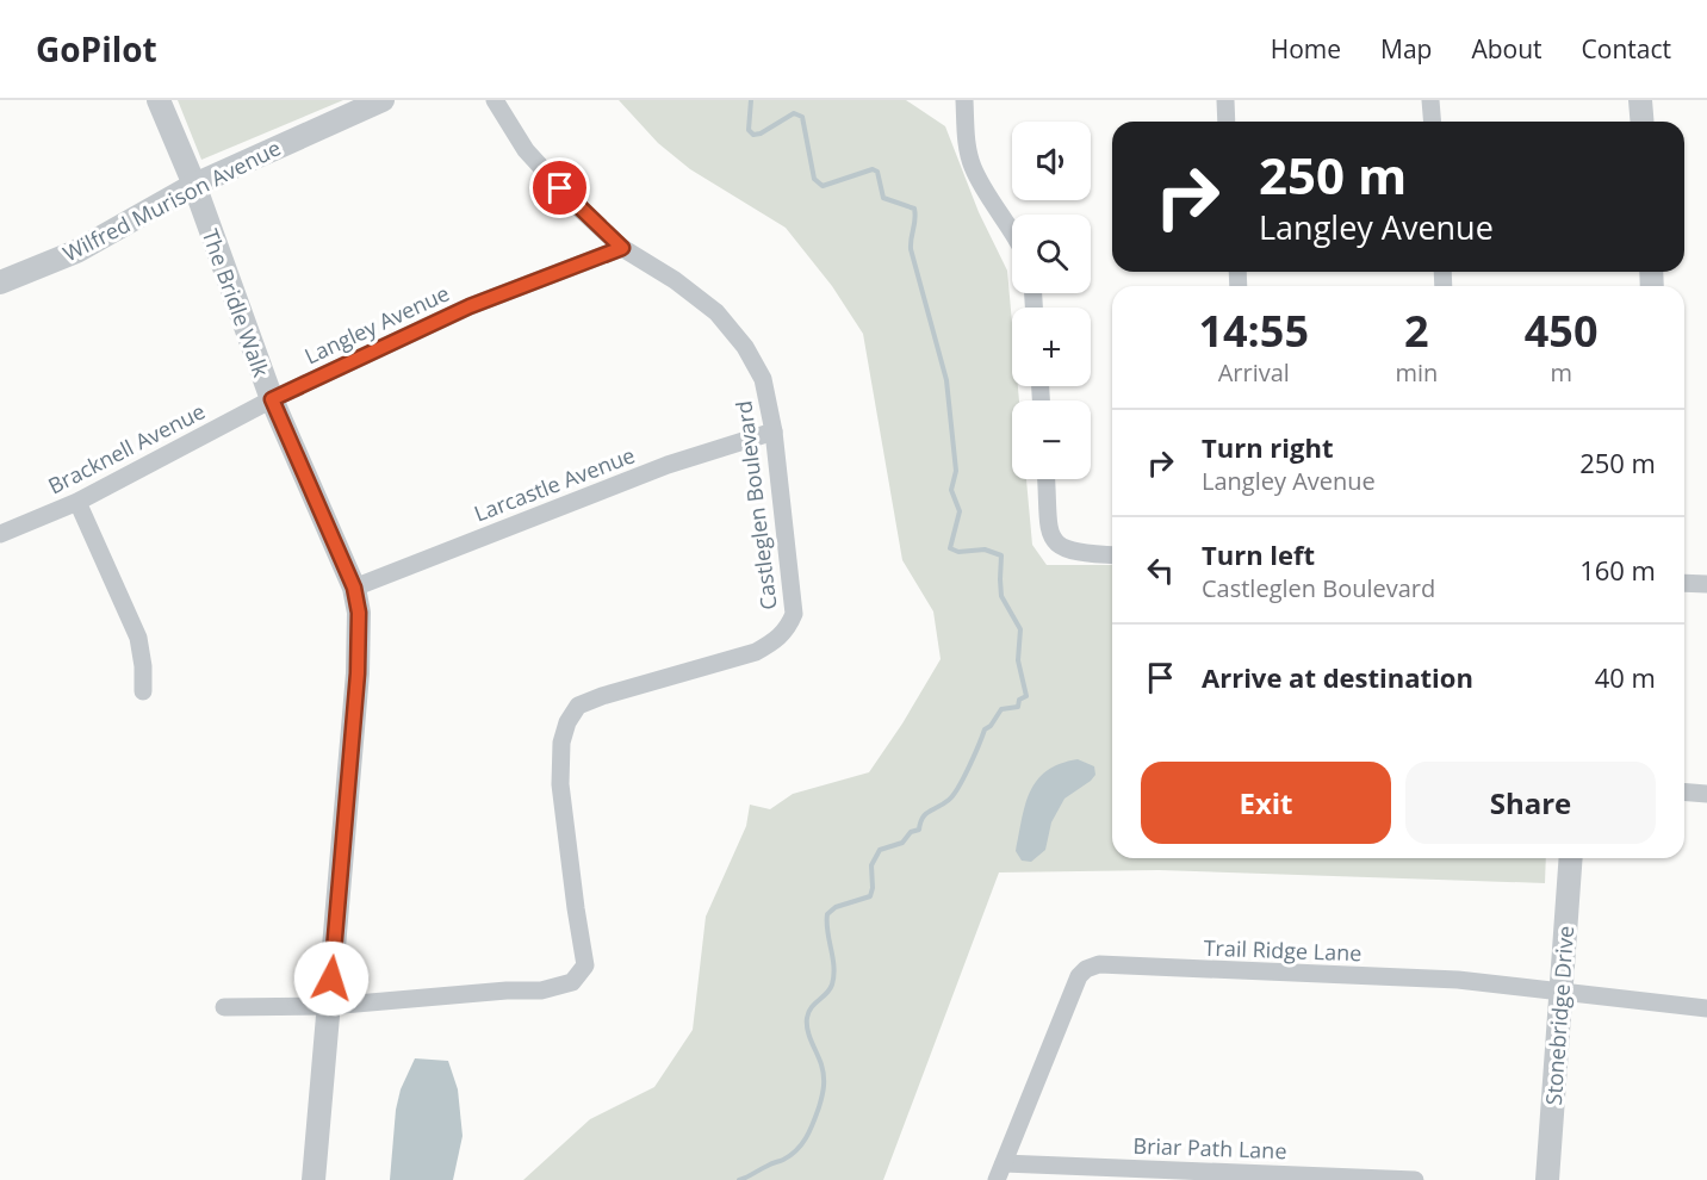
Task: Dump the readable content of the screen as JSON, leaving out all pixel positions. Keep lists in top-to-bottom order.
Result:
{
  "streets": {
    "street": [
      "Wilfred Murison Avenue",
      "The Bridle Walk",
      "Langley Avenue",
      "Bracknell Avenue",
      "Larcastle Avenue",
      "Castleglen Boulevard",
      "Trail Ridge Lane",
      "Stonebridge Drive",
      "Briar Path Lane"
    ]
  },
  "crossings": [
    ["Wilfred Murison Avenue", "The Bridle Walk"],
    ["The Bridle Walk", "Langley Avenue"],
    ["The Bridle Walk", "Bracknell Avenue"],
    ["The Bridle Walk", "Larcastle Avenue"],
    ["The Bridle Walk", "Castleglen Boulevard"],
    ["Langley Avenue", "Bracknell Avenue"],
    ["Langley Avenue", "Castleglen Boulevard"],
    ["Larcastle Avenue", "Castleglen Boulevard"],
    ["Trail Ridge Lane", "Stonebridge Drive"],
    ["Trail Ridge Lane", "Briar Path Lane"]
  ],
  "page": {
    "header": "GoPilot",
    "nav": [
      "Home",
      "Map",
      "About",
      "Contact"
    ],
    "map_buttons": ["+", "−"],
    "turn": ["250 m", "Langley Avenue"],
    "eta": [
      "14:55",
      "Arrival",
      "2",
      "min",
      "450",
      "m"
    ],
    "list": [
      {
        "name": "Turn right",
        "note": "Langley Avenue",
        "value": "250 m"
      },
      {
        "name": "Turn left",
        "note": "Castleglen Boulevard",
        "value": "160 m"
      },
      {
        "name": "Arrive at destination",
        "value": "40 m"
      }
    ],
    "buttons": ["Exit", "Share"]
  }
}
